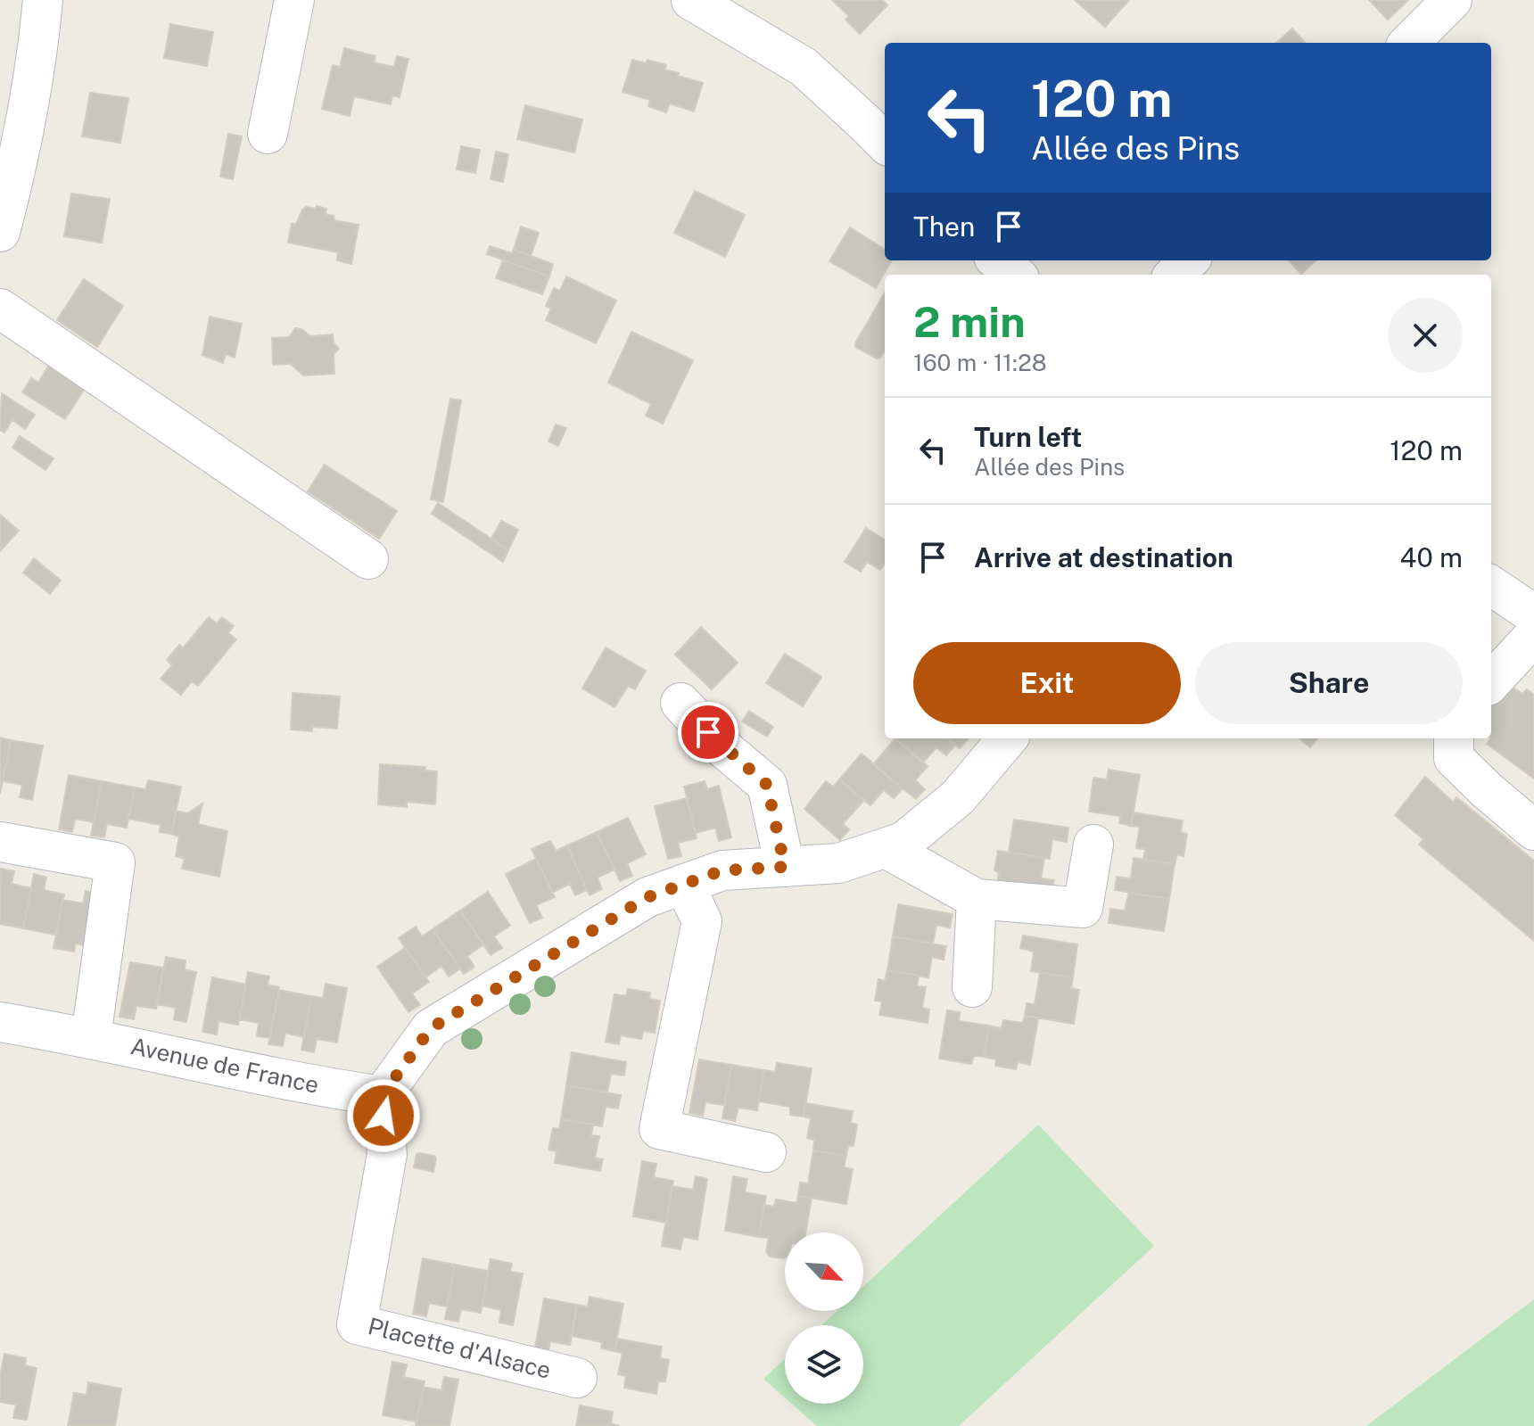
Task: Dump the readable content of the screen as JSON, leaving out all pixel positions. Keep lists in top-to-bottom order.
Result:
{
  "streets": {
    "street": ["Avenue de France", "Placette d'Alsace"]
  },
  "crossings": [
    ["Avenue de France", "Placette d'Alsace"]
  ],
  "north": "bottom right",
  "page": {
    "turn": ["120 m", "Allée des Pins"],
    "then": "Then",
    "heading": ["2 min", "160 m · 11:28"],
    "list": [
      {
        "name": "Turn left",
        "note": "Allée des Pins",
        "value": "120 m"
      },
      {
        "name": "Arrive at destination",
        "value": "40 m"
      }
    ],
    "buttons": ["Exit", "Share"]
  }
}
